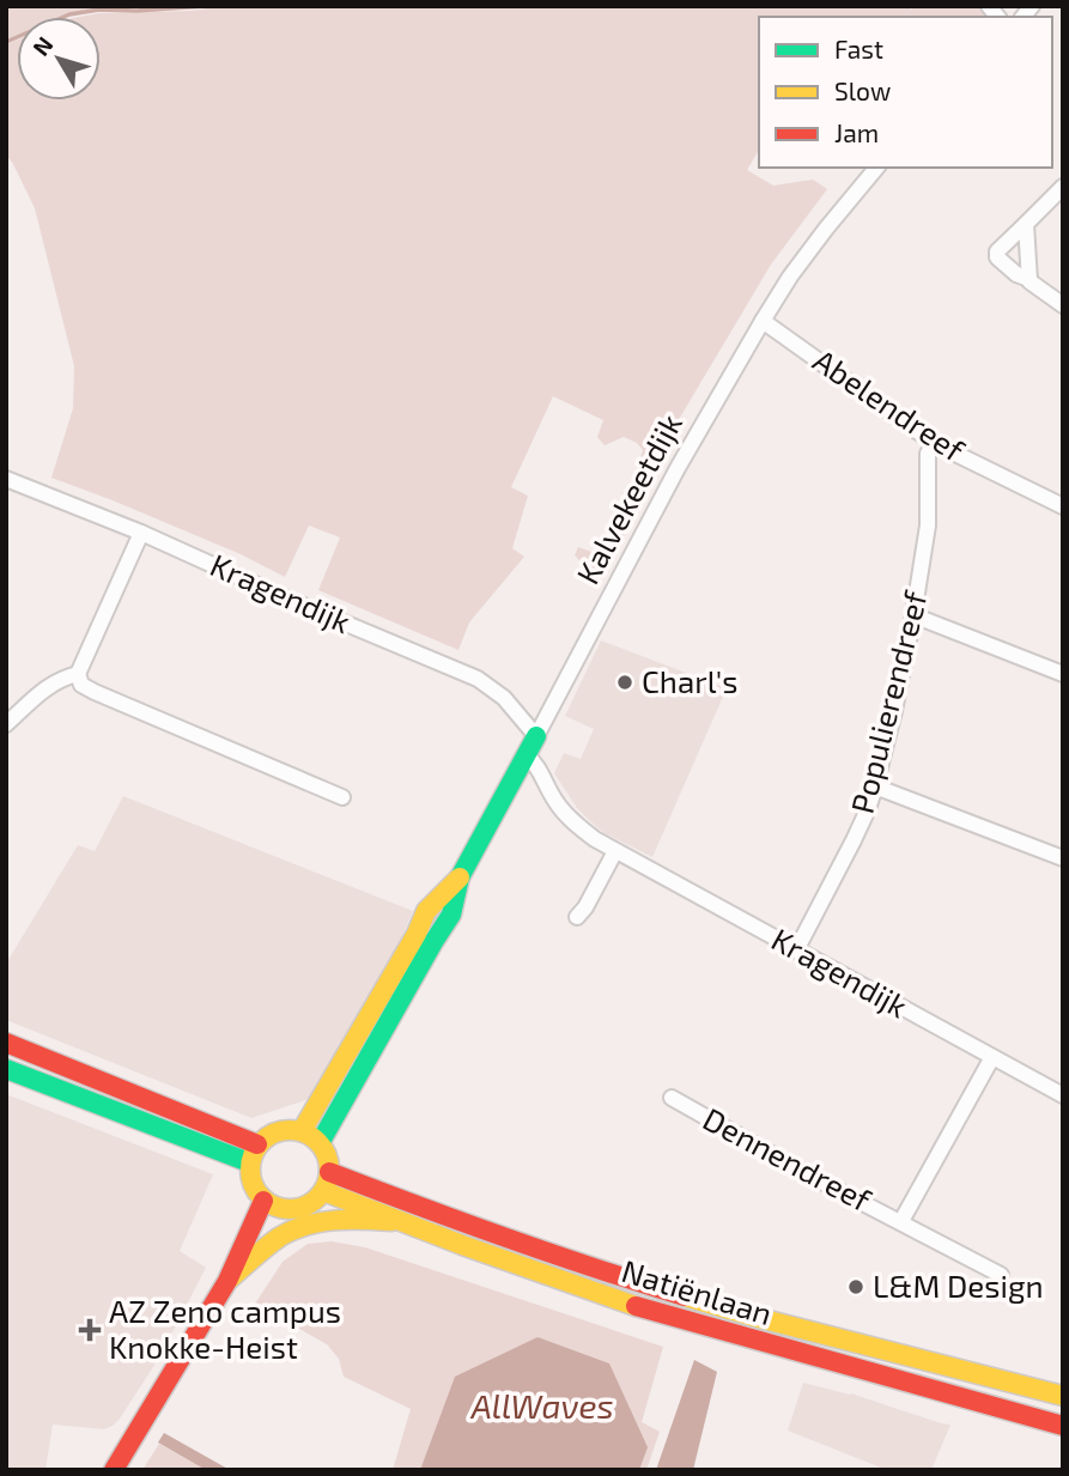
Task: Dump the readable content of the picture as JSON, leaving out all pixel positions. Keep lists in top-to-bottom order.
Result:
{
  "streets": {
    "main road": ["Kalvekeetdijk", "Natiënlaan"],
    "street": [
      "Abelendreef",
      "Kragendijk",
      "Populierendreef",
      "Dennendreef"
    ]
  },
  "crossings": [
    ["Abelendreef", "Kalvekeetdijk"],
    ["Abelendreef", "Populierendreef"],
    ["Kalvekeetdijk", "Kragendijk"],
    ["Kalvekeetdijk", "Natiënlaan"],
    ["Kragendijk", "Populierendreef"],
    ["Kragendijk", "Dennendreef"]
  ],
  "water": ["AllWaves"],
  "places": {
    "other": ["Charl's", "L&M Design"],
    "health": ["AZ Zeno campus Knokke-Heist"]
  },
  "legend": ["Fast", "Slow", "Jam"],
  "north": "top left"
}
